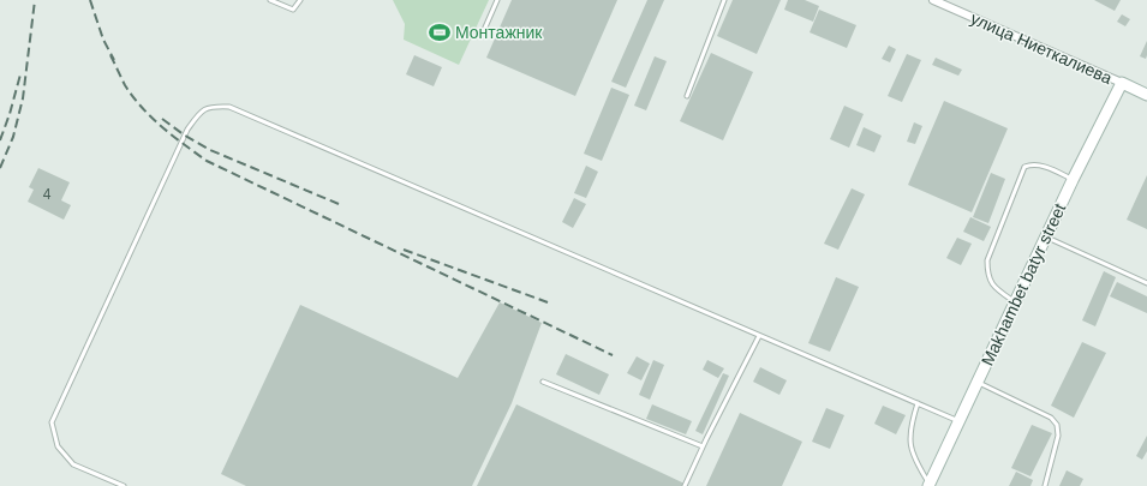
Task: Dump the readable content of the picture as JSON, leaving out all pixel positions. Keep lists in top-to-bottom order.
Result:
{
  "streets": {
    "street": ["улица Ниеткалиева", "Makhambet batyr street"]
  },
  "crossings": [
    ["улица Ниеткалиева", "Makhambet batyr street"]
  ],
  "places": {
    "sports": ["Монтажник"]
  },
  "house_numbers": ["4"]
}
